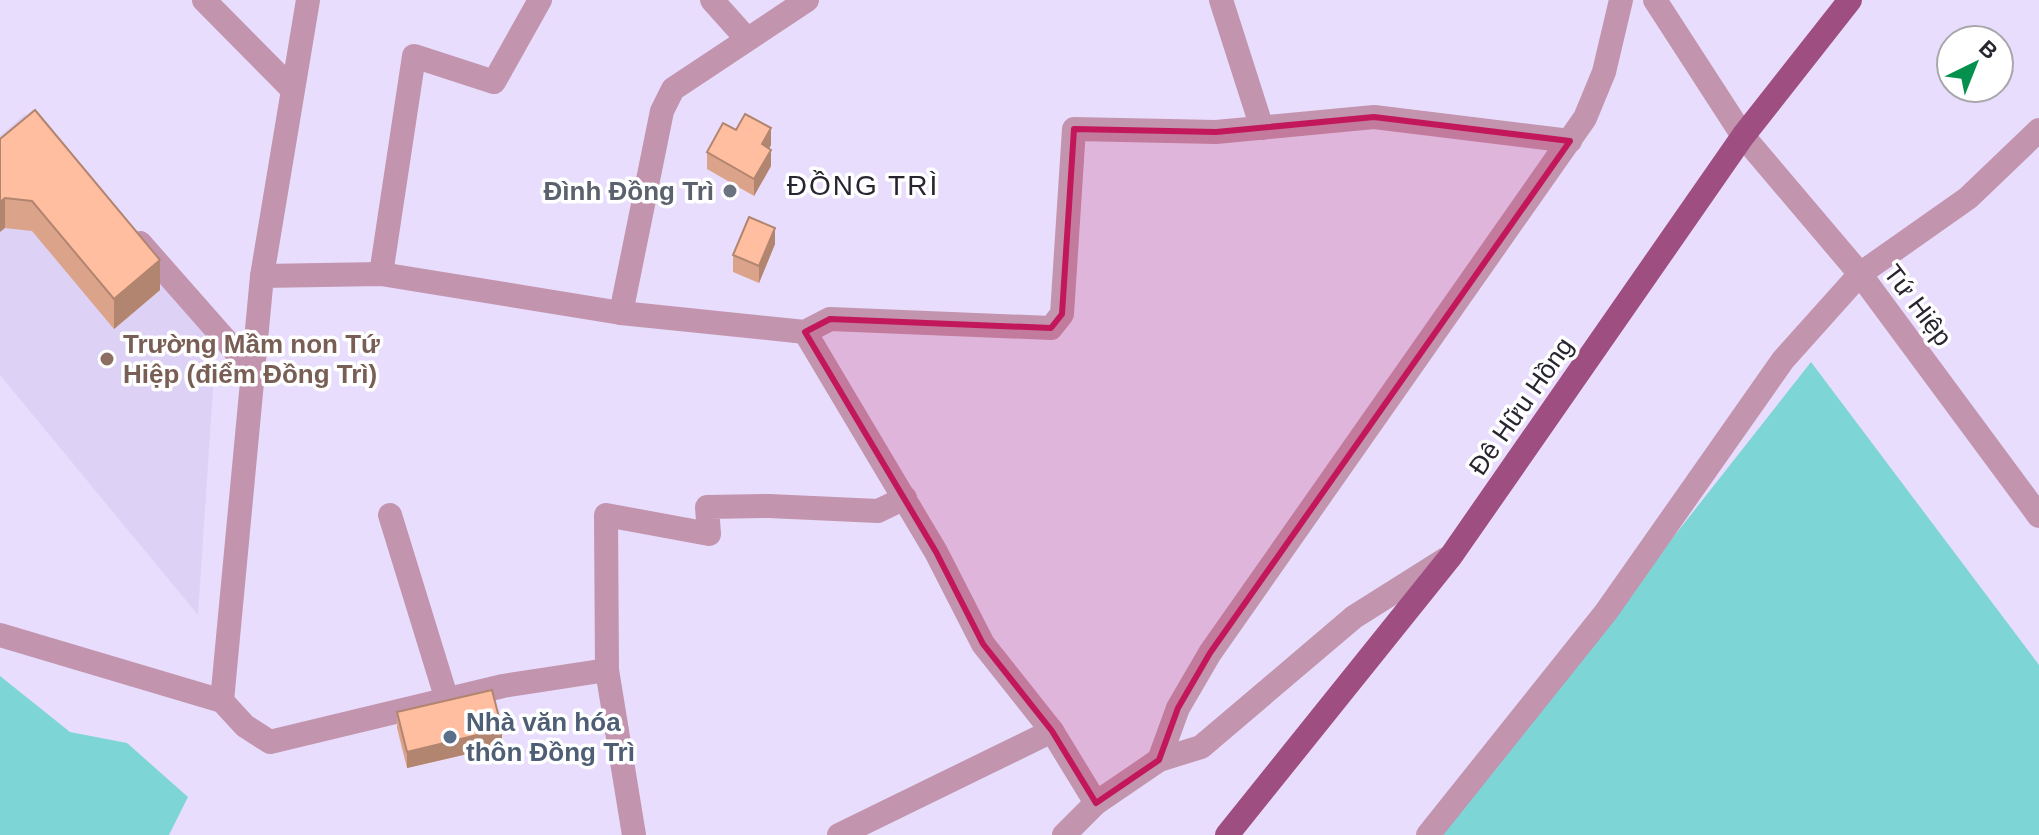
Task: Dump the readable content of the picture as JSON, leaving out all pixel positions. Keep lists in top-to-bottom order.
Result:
{
  "streets": {
    "main road": ["Đê Hữu Hồng"],
    "street": ["Tứ Hiệp"]
  },
  "crossings": [
    ["Tứ Hiệp", "Đê Hữu Hồng"]
  ],
  "districts": ["ĐỒNG TRÌ"],
  "places": ["Đình Đồng Trì", "Trường Mầm non Tứ Hiệp (điểm Đồng Trì)", "Nhà văn hóa thôn Đồng Trì"],
  "north": "top right"
}
